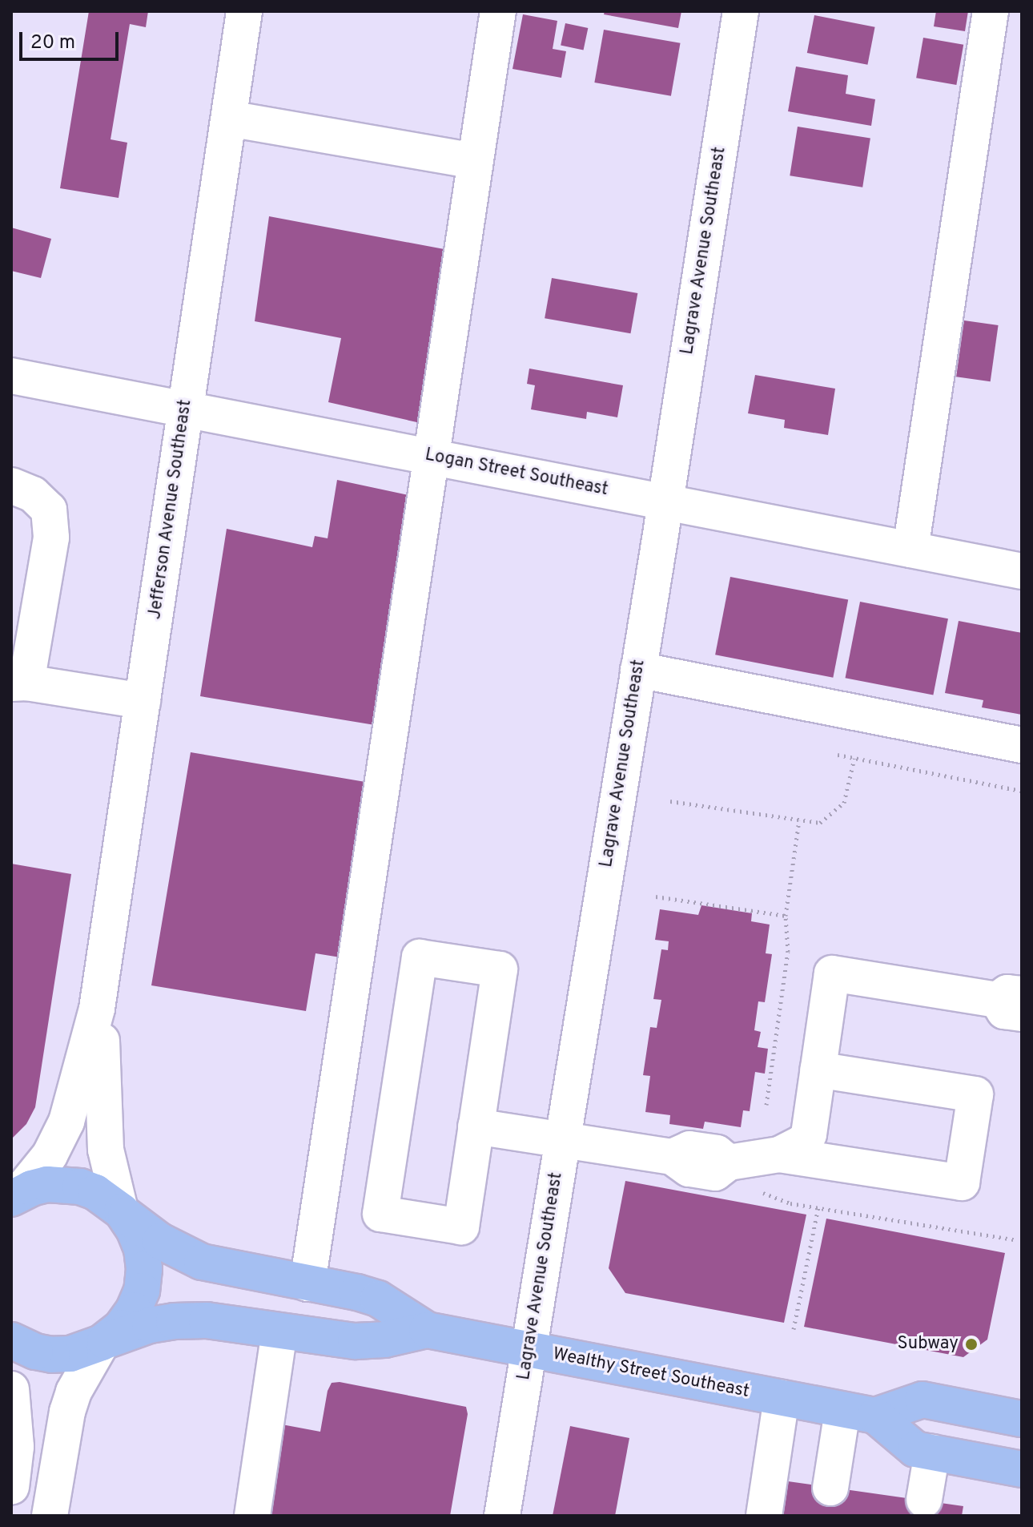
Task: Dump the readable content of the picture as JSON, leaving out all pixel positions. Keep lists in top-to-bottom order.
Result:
{
  "streets": {
    "main road": ["Wealthy Street Southeast"],
    "street": ["Lagrave Avenue Southeast", "Logan Street Southeast", "Jefferson Avenue Southeast"]
  },
  "crossings": [
    ["Lagrave Avenue Southeast", "Logan Street Southeast"],
    ["Lagrave Avenue Southeast", "Wealthy Street Southeast"],
    ["Logan Street Southeast", "Jefferson Avenue Southeast"],
    ["Jefferson Avenue Southeast", "Wealthy Street Southeast"]
  ],
  "places": ["Subway"],
  "scale_bar": "20 m"
}
